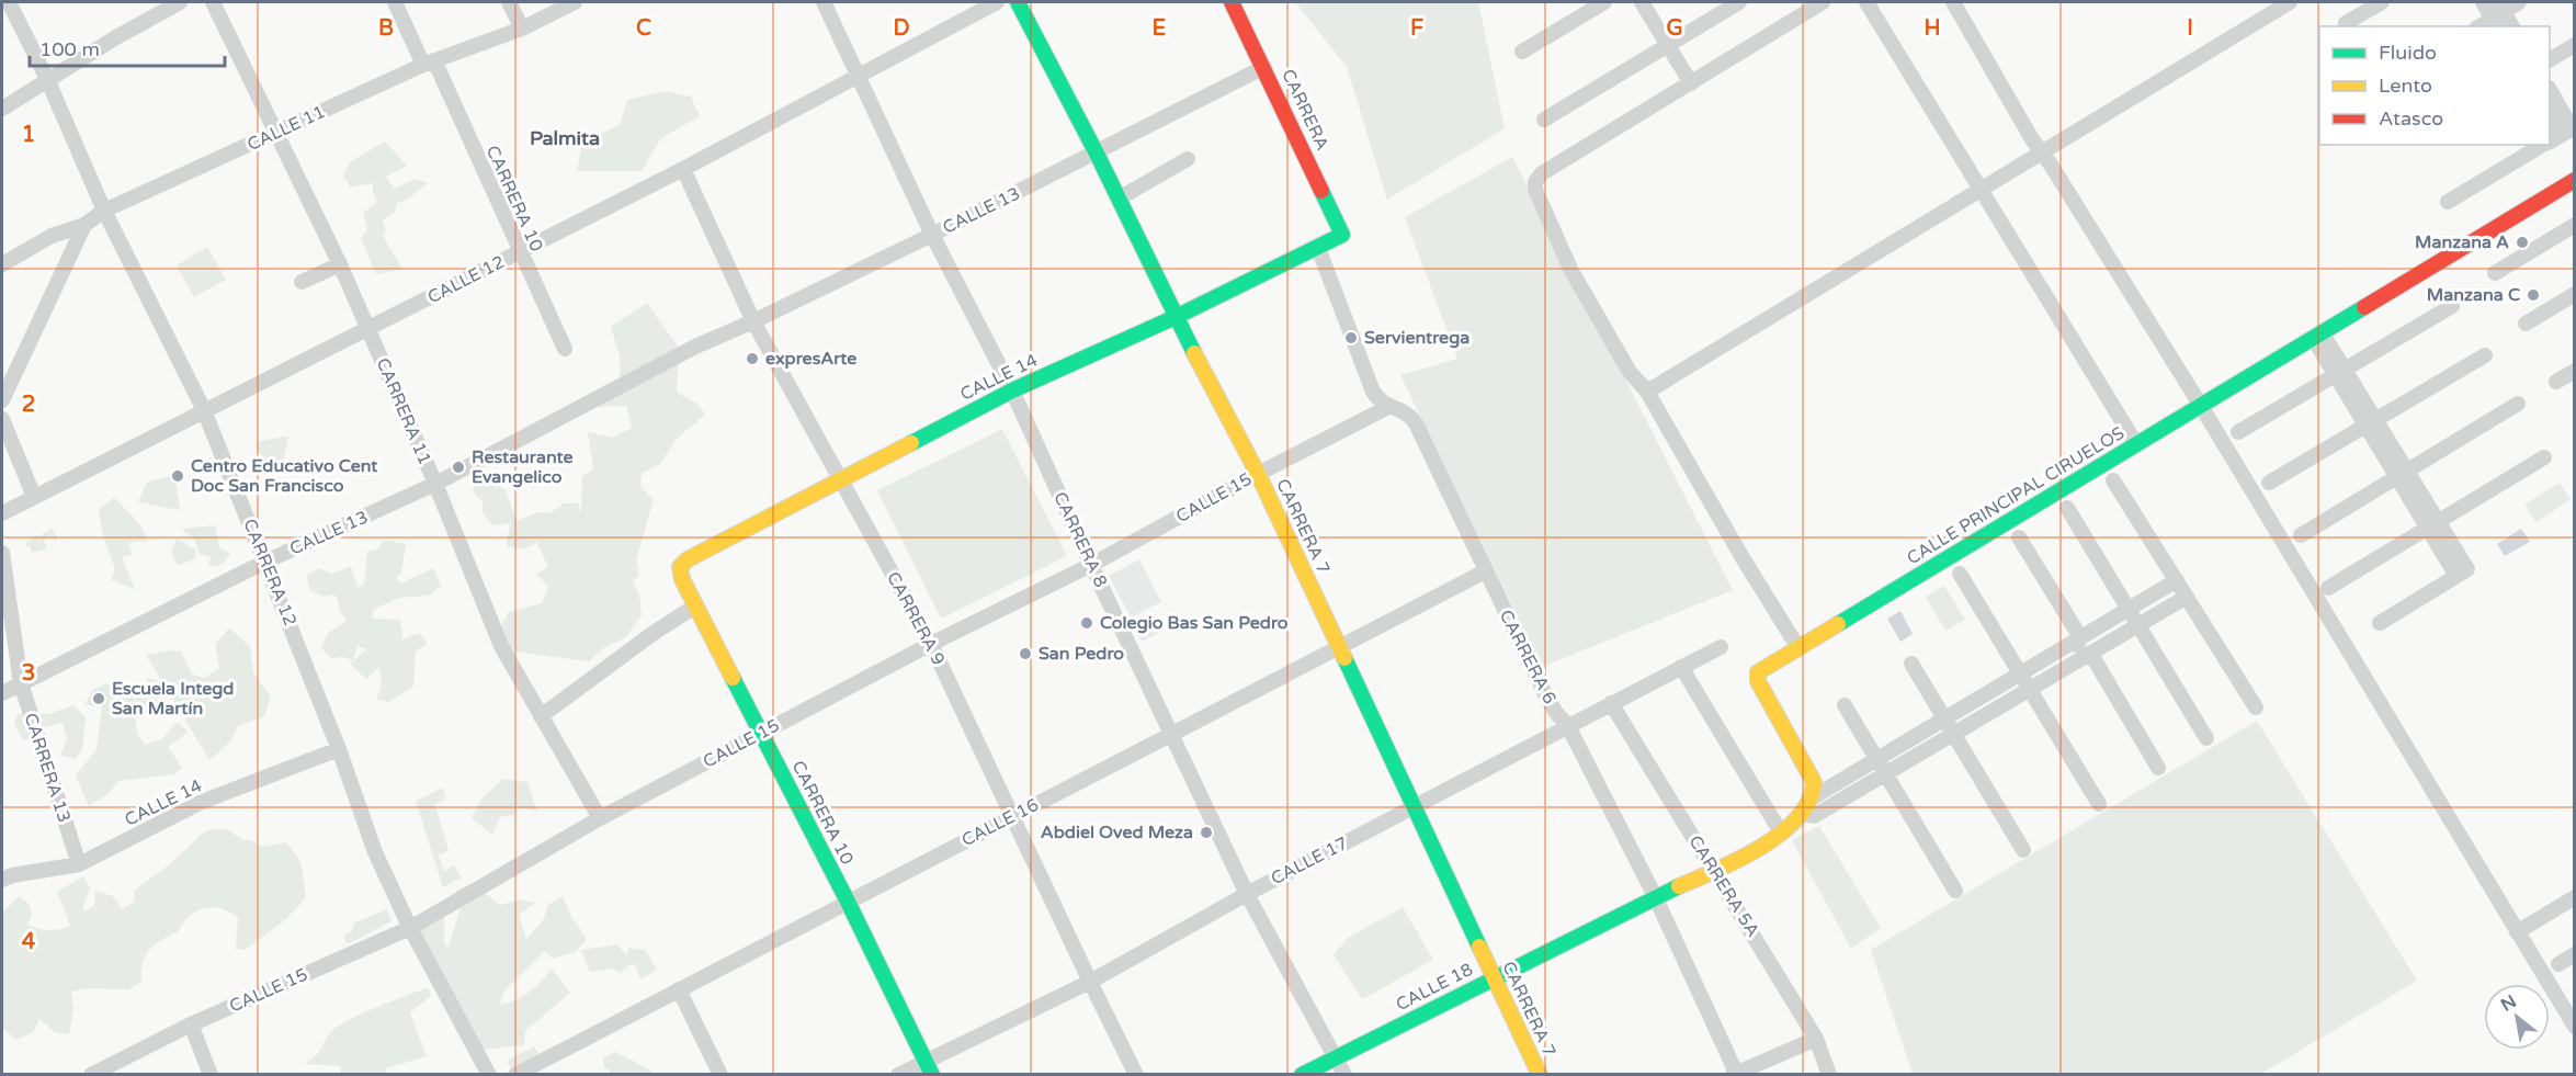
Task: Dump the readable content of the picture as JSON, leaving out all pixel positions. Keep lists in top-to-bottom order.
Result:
{
  "streets": {
    "street": [
      "CARRERA",
      "CALLE 11",
      "CARRERA 10",
      "CALLE 13",
      "CALLE 12",
      "CALLE 14",
      "CARRERA 11",
      "CALLE PRINCIPAL CIRUELOS",
      "CALLE 15",
      "CARRERA 7",
      "CARRERA 8",
      "CARRERA 12",
      "CARRERA 9",
      "CARRERA 6",
      "CARRERA 13",
      "CALLE 16",
      "CALLE 17",
      "CARRERA 5A",
      "CALLE 18"
    ]
  },
  "crossings": [
    ["CARRERA", "CALLE 13"],
    ["CARRERA", "CALLE 14"],
    ["CALLE 11", "CARRERA 10"],
    ["CALLE 11", "CARRERA 11"],
    ["CALLE 11", "CARRERA 12"],
    ["CARRERA 10", "CALLE 12"],
    ["CARRERA 10", "CALLE 14"],
    ["CARRERA 10", "CALLE 15"],
    ["CARRERA 10", "CALLE 16"],
    ["CARRERA 10", "CALLE 17"],
    ["CALLE 13", "CARRERA 11"],
    ["CALLE 13", "CARRERA 7"],
    ["CALLE 13", "CARRERA 8"],
    ["CALLE 13", "CARRERA 12"],
    ["CALLE 13", "CARRERA 9"],
    ["CALLE 13", "CARRERA 13"],
    ["CALLE 12", "CARRERA 11"],
    ["CALLE 12", "CARRERA 8"],
    ["CALLE 12", "CARRERA 12"],
    ["CALLE 12", "CARRERA 9"],
    ["CALLE 14", "CARRERA 7"],
    ["CALLE 14", "CARRERA 8"],
    ["CALLE 14", "CARRERA 12"],
    ["CALLE 14", "CARRERA 9"],
    ["CALLE 14", "CARRERA 6"],
    ["CALLE 14", "CARRERA 13"],
    ["CARRERA 11", "CALLE 15"],
    ["CALLE 15", "CARRERA 7"],
    ["CALLE 15", "CARRERA 8"],
    ["CALLE 15", "CARRERA 12"],
    ["CALLE 15", "CARRERA 9"],
    ["CALLE 15", "CARRERA 6"],
    ["CARRERA 7", "CALLE 16"],
    ["CARRERA 7", "CALLE 17"],
    ["CARRERA 7", "CALLE 18"],
    ["CARRERA 8", "CALLE 16"],
    ["CARRERA 8", "CALLE 17"],
    ["CARRERA 8", "CALLE 18"],
    ["CARRERA 9", "CALLE 16"],
    ["CARRERA 9", "CALLE 17"],
    ["CARRERA 6", "CALLE 16"],
    ["CARRERA 6", "CALLE 17"],
    ["CARRERA 6", "CALLE 18"],
    ["CALLE 17", "CARRERA 5A"]
  ],
  "districts": ["Palmita"],
  "places": [
    "Manzana A",
    "Manzana C",
    "Servientrega",
    "expresArte",
    "Restaurante Evangelico",
    "Centro Educativo Cent Doc San Francisco",
    "Colegio Bas San Pedro",
    "San Pedro",
    "Escuela Integd San Martín",
    "Abdiel Oved Meza"
  ],
  "legend": ["Fluido", "Lento", "Atasco"],
  "scale_bar": "100 m",
  "north": "top left",
  "grid": {
    "columns": [
      "B",
      "C",
      "D",
      "E",
      "F",
      "G",
      "H",
      "I"
    ],
    "rows": [
      "1",
      "2",
      "3",
      "4"
    ]
  }
}
